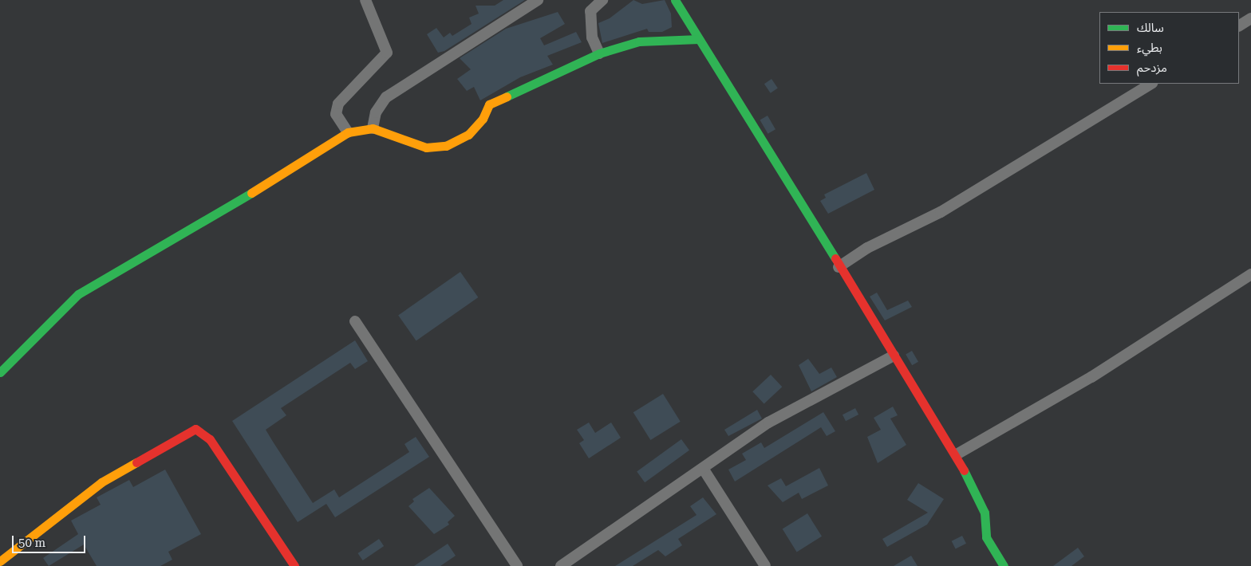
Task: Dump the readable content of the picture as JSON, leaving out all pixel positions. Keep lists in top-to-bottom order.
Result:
{
  "legend": ["سالك", "بطيء", "مزدحم"],
  "scale_bar": "50 m"
}
